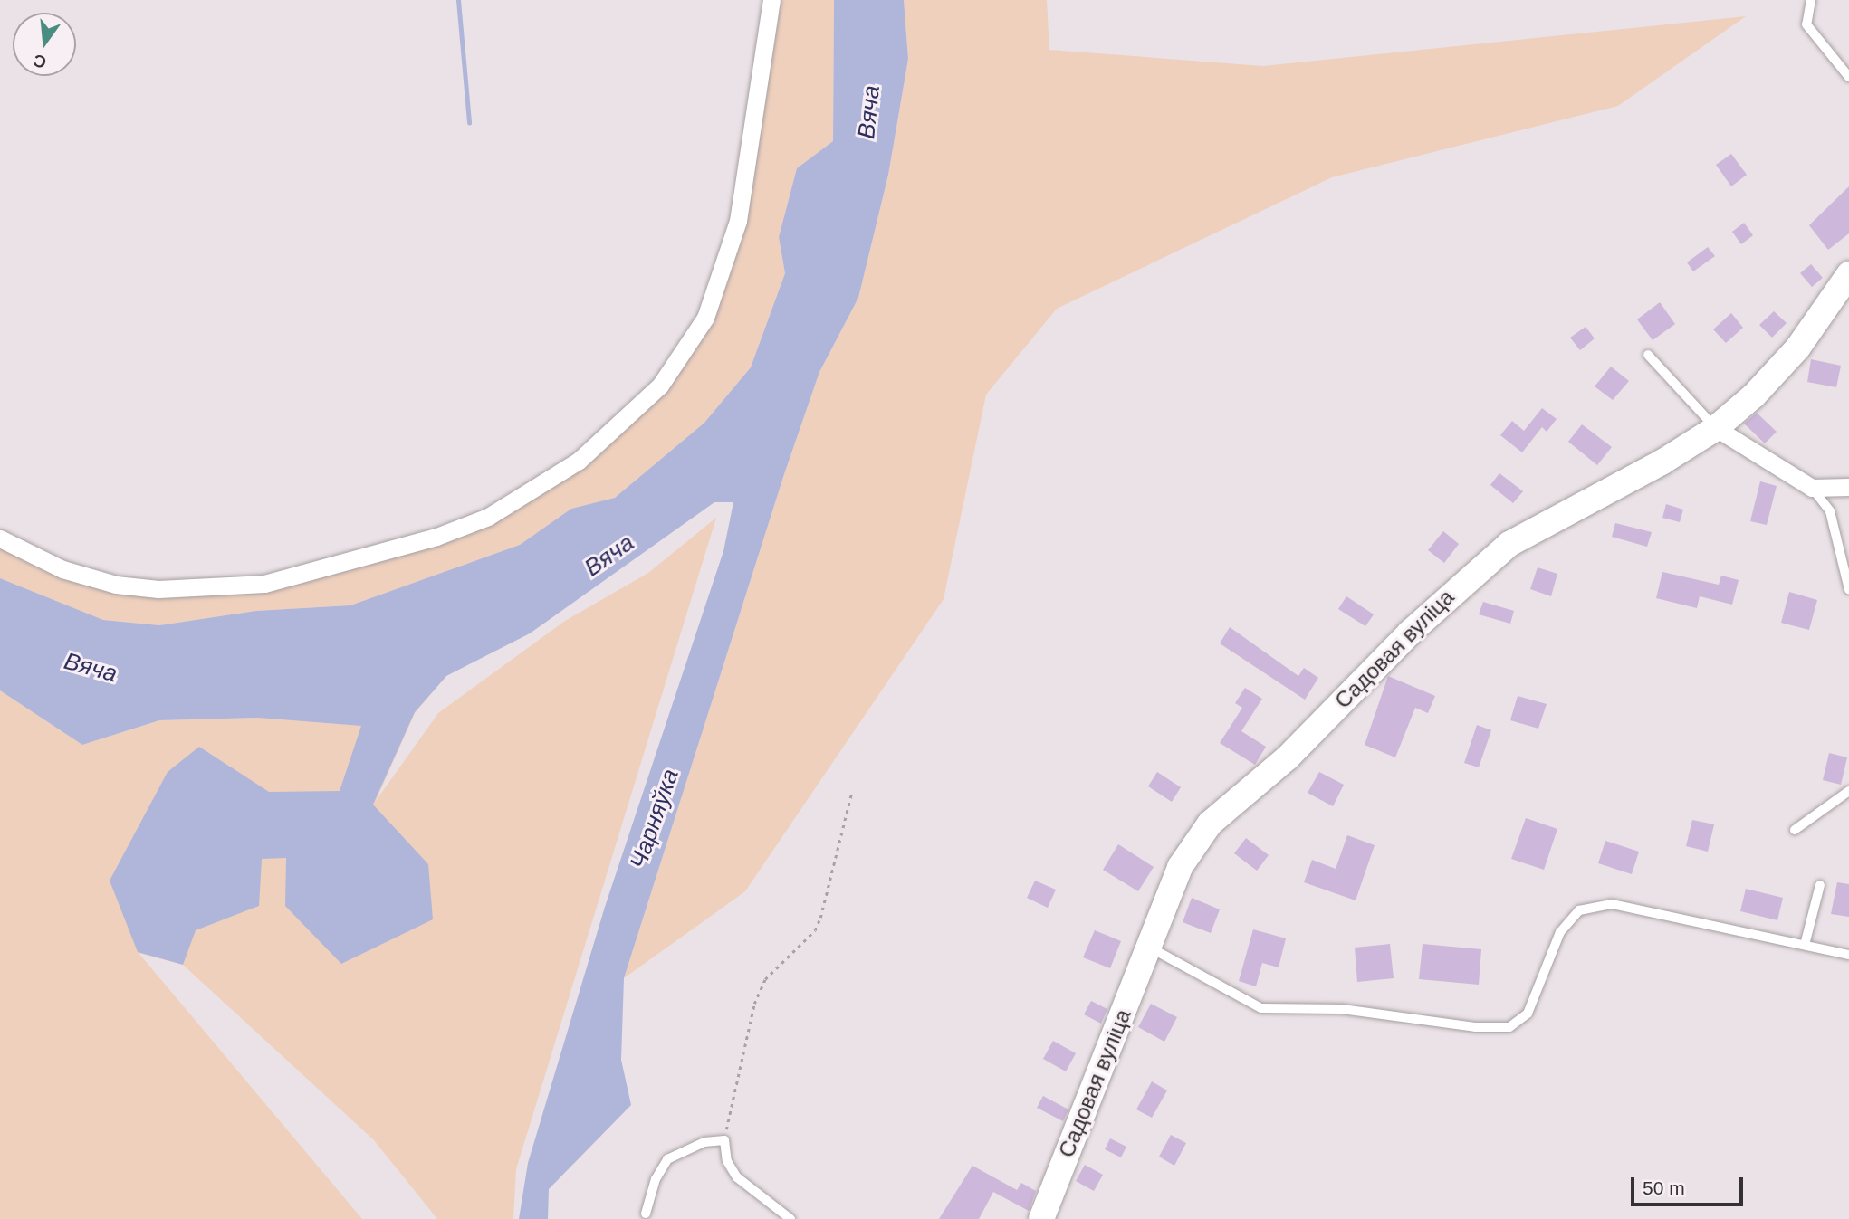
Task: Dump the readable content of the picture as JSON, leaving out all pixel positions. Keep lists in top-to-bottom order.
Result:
{
  "streets": {
    "street": ["Садовая вуліца"]
  },
  "water": ["Вяча", "Чарняўка"],
  "scale_bar": "50 m",
  "north": "bottom"
}
